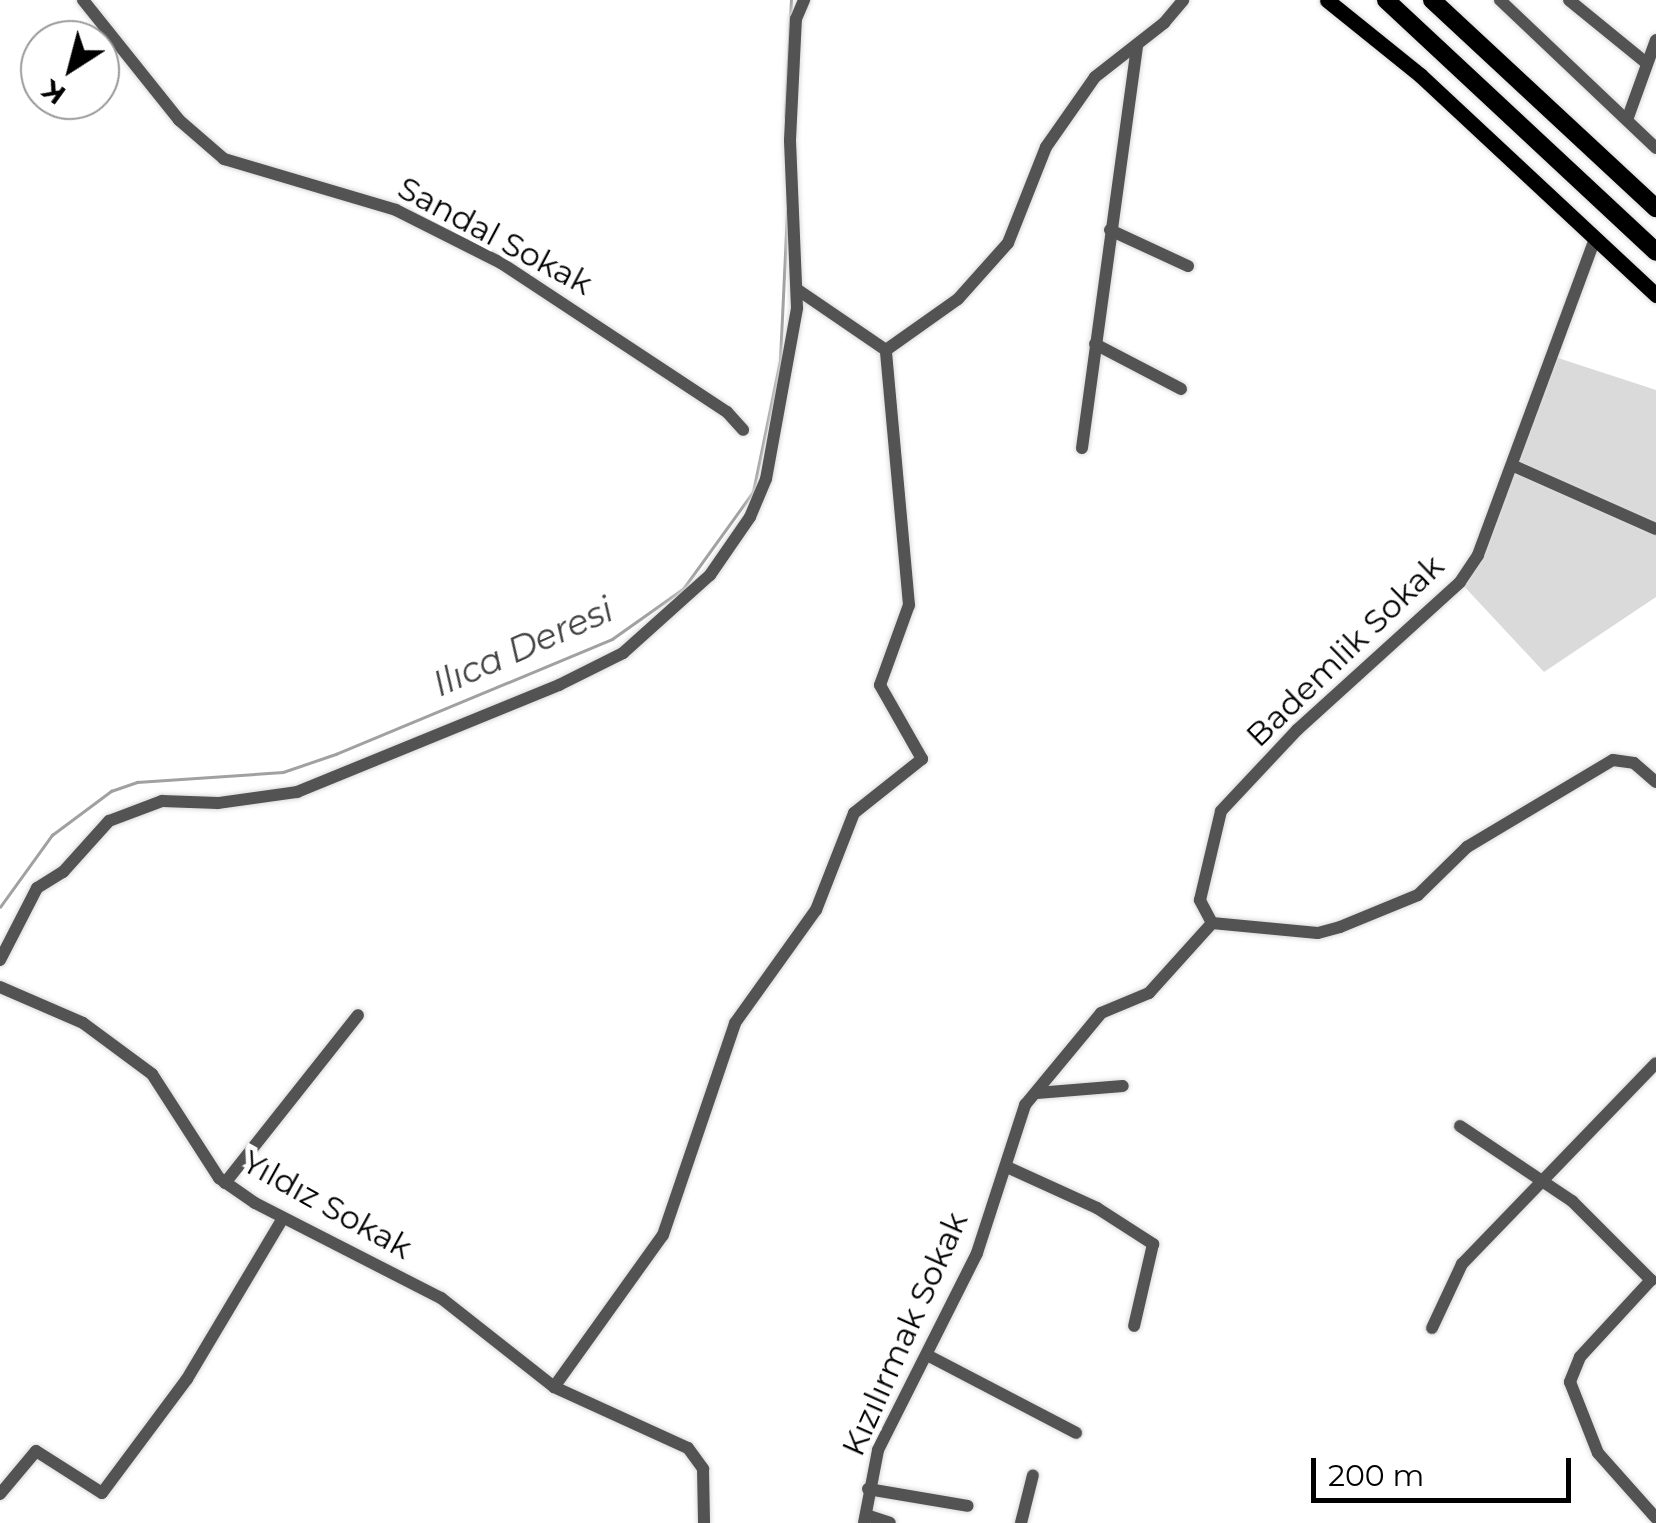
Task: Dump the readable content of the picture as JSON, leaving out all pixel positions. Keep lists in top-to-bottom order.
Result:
{
  "streets": {
    "street": [
      "Sandal Sokak",
      "Bademlik Sokak",
      "Yıldız Sokak",
      "Kızılırmak Sokak"
    ]
  },
  "crossings": [
    ["Bademlik Sokak", "Kızılırmak Sokak"]
  ],
  "water": ["Ilıca Deresi"],
  "scale_bar": "200 m",
  "north": "bottom left"
}
